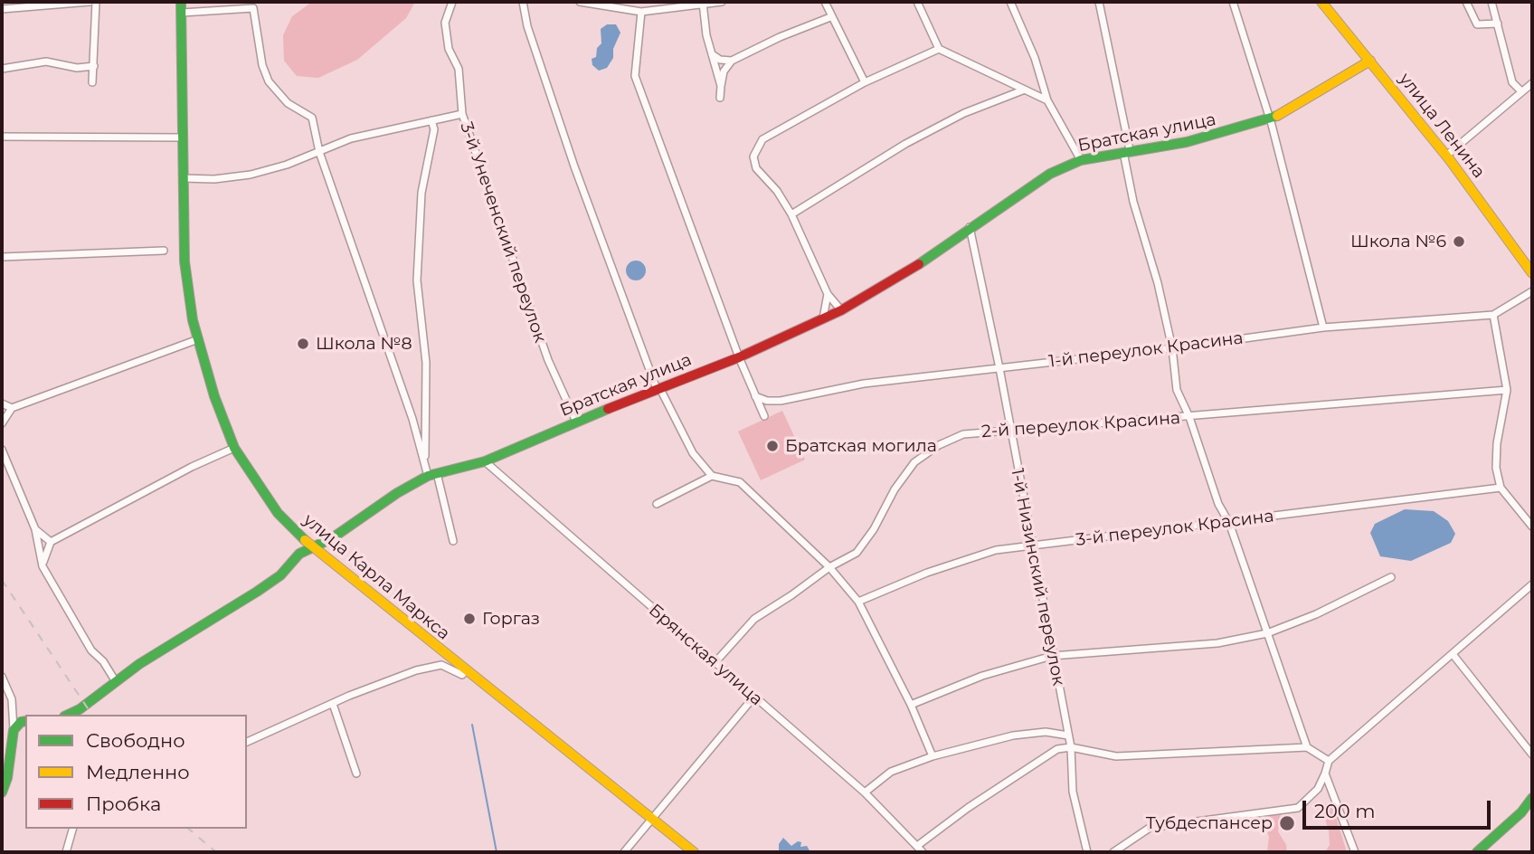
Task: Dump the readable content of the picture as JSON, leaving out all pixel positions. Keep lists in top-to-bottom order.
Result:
{
  "streets": {
    "street": [
      "улица Ленина",
      "Братская улица",
      "3-й Унеченский переулок",
      "1-й переулок Красина",
      "2-й переулок Красина",
      "3-й переулок Красина",
      "улица Карла Маркса",
      "1-й Низинский переулок",
      "Брянская улица"
    ]
  },
  "crossings": [
    ["улица Ленина", "Братская улица"],
    ["Братская улица", "3-й Унеченский переулок"],
    ["Братская улица", "улица Карла Маркса"],
    ["Братская улица", "1-й Низинский переулок"],
    ["Братская улица", "Брянская улица"],
    ["1-й переулок Красина", "1-й Низинский переулок"],
    ["2-й переулок Красина", "1-й Низинский переулок"],
    ["2-й переулок Красина", "Брянская улица"],
    ["3-й переулок Красина", "1-й Низинский переулок"]
  ],
  "places": [
    "Школа №6",
    "Школа №8",
    "Братская могила",
    "Горгаз",
    "Тубдеспансер"
  ],
  "legend": ["Свободно", "Медленно", "Пробка"],
  "scale_bar": "200 m"
}
